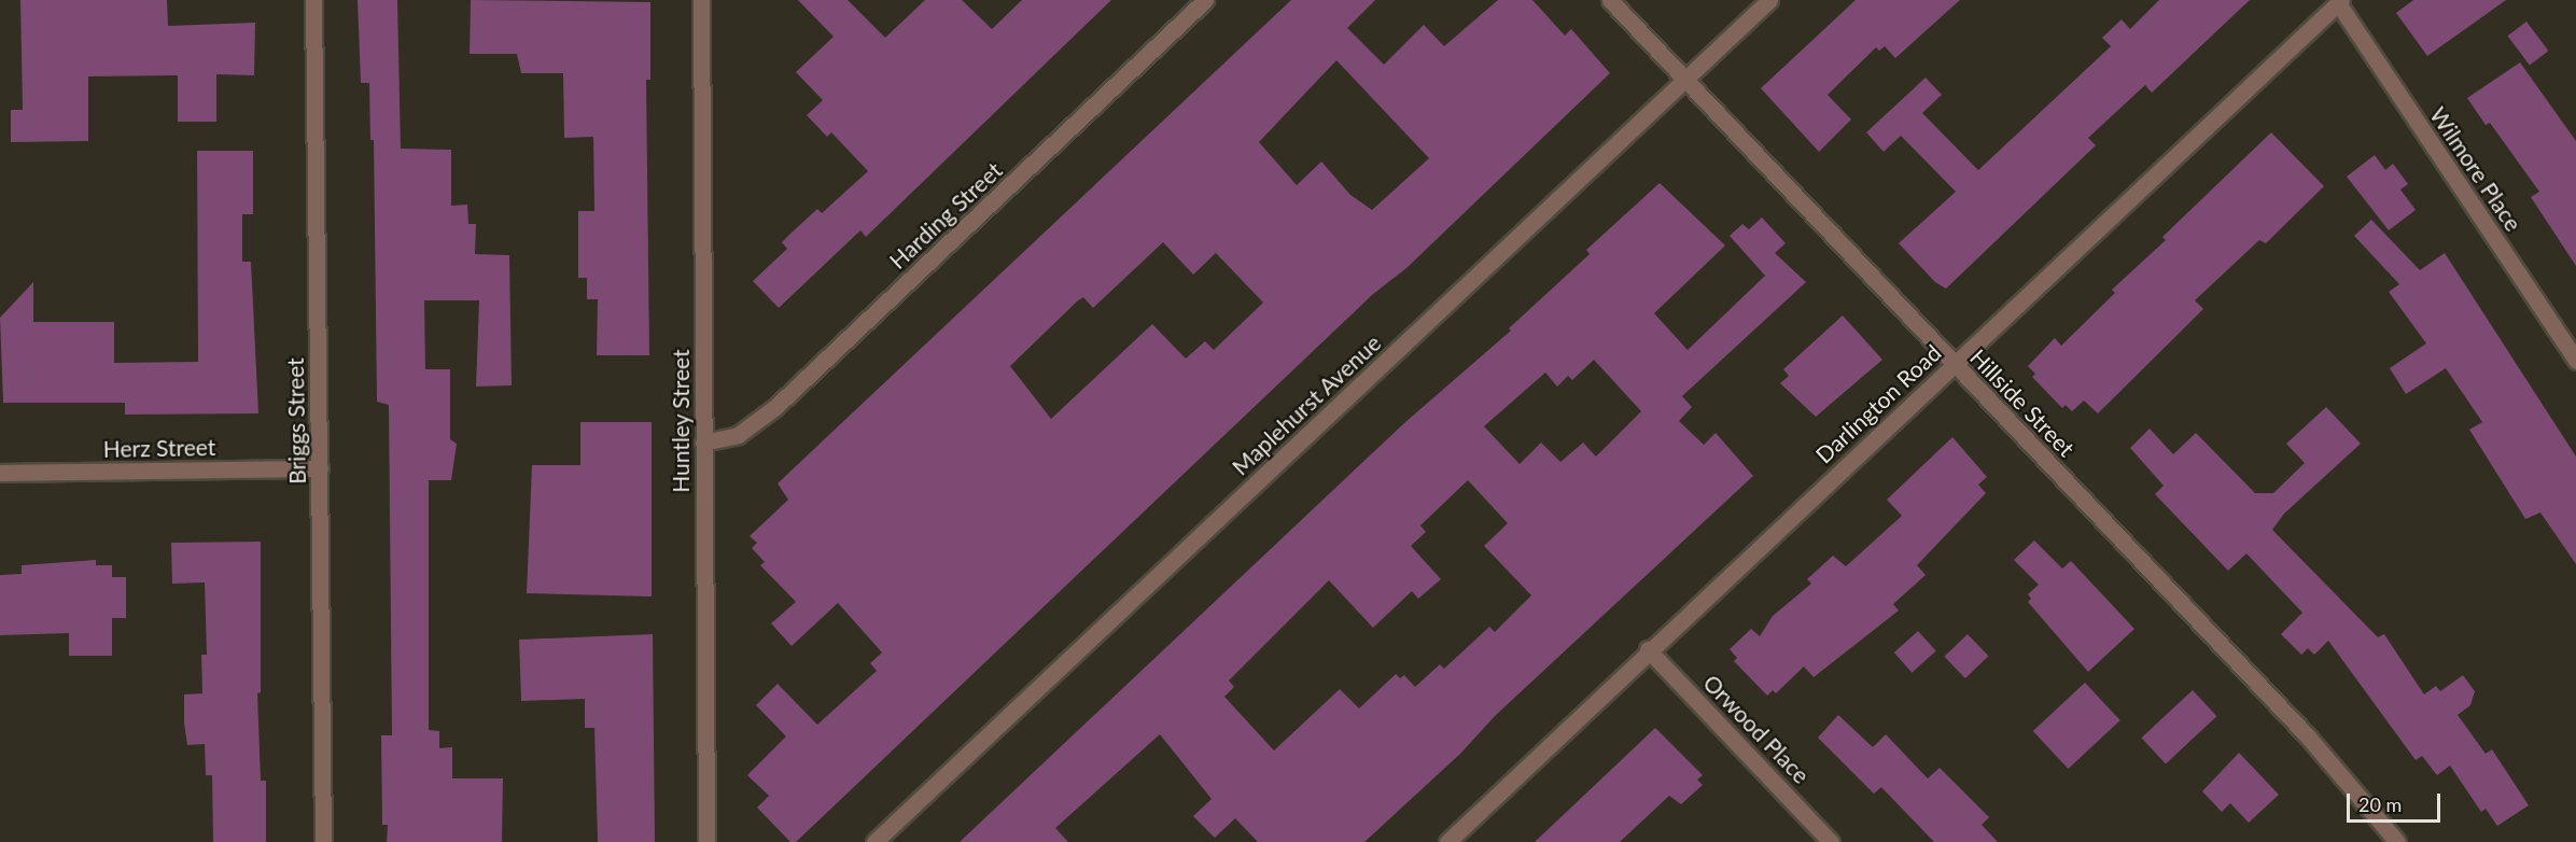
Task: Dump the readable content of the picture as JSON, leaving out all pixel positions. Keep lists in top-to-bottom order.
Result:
{
  "streets": {
    "street": [
      "Wilmore Place",
      "Harding Street",
      "Hillside Street",
      "Darlington Road",
      "Maplehurst Avenue",
      "Briggs Street",
      "Huntley Street",
      "Herz Street",
      "Orwood Place"
    ]
  },
  "crossings": [
    ["Wilmore Place", "Darlington Road"],
    ["Harding Street", "Huntley Street"],
    ["Hillside Street", "Darlington Road"],
    ["Hillside Street", "Maplehurst Avenue"],
    ["Darlington Road", "Orwood Place"],
    ["Briggs Street", "Herz Street"]
  ],
  "scale_bar": "20 m"
}
